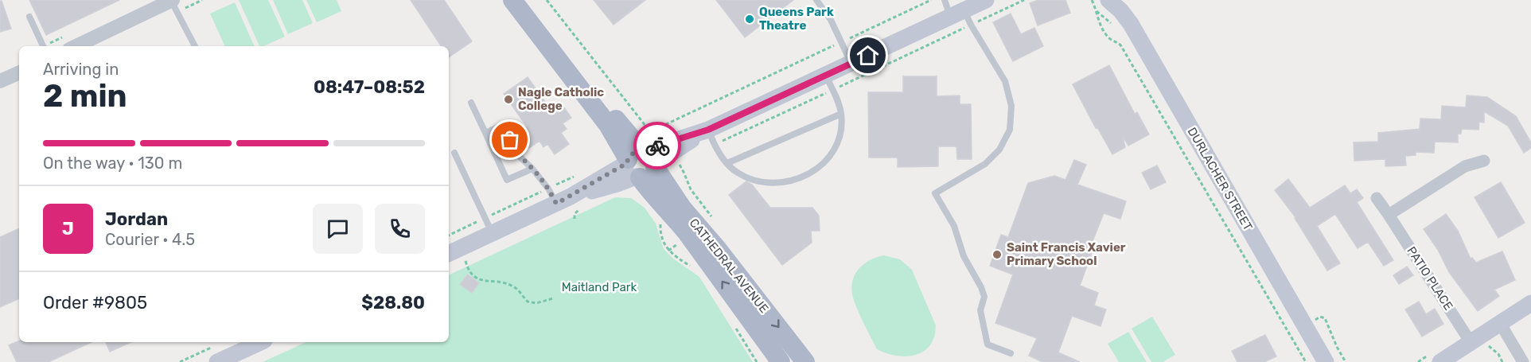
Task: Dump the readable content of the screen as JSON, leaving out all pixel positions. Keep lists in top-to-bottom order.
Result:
{
  "streets": {
    "main road": ["DURLACHER STREET", "CATHEDRAL AVENUE"],
    "street": ["PATIO PLACE"]
  },
  "parks": ["Maitland Park"],
  "places": ["Queens Park Theatre", "Nagle Catholic College", "Saint Francis Xavier Primary School"],
  "page": {
    "heading": ["2 min", "Arriving in", "08:47–08:52"],
    "panel": [
      "Jordan",
      "Courier · 4.5",
      "Order #9805",
      "$28.80"
    ],
    "bar": "On the way · 130 m",
    "round": "J"
  }
}
